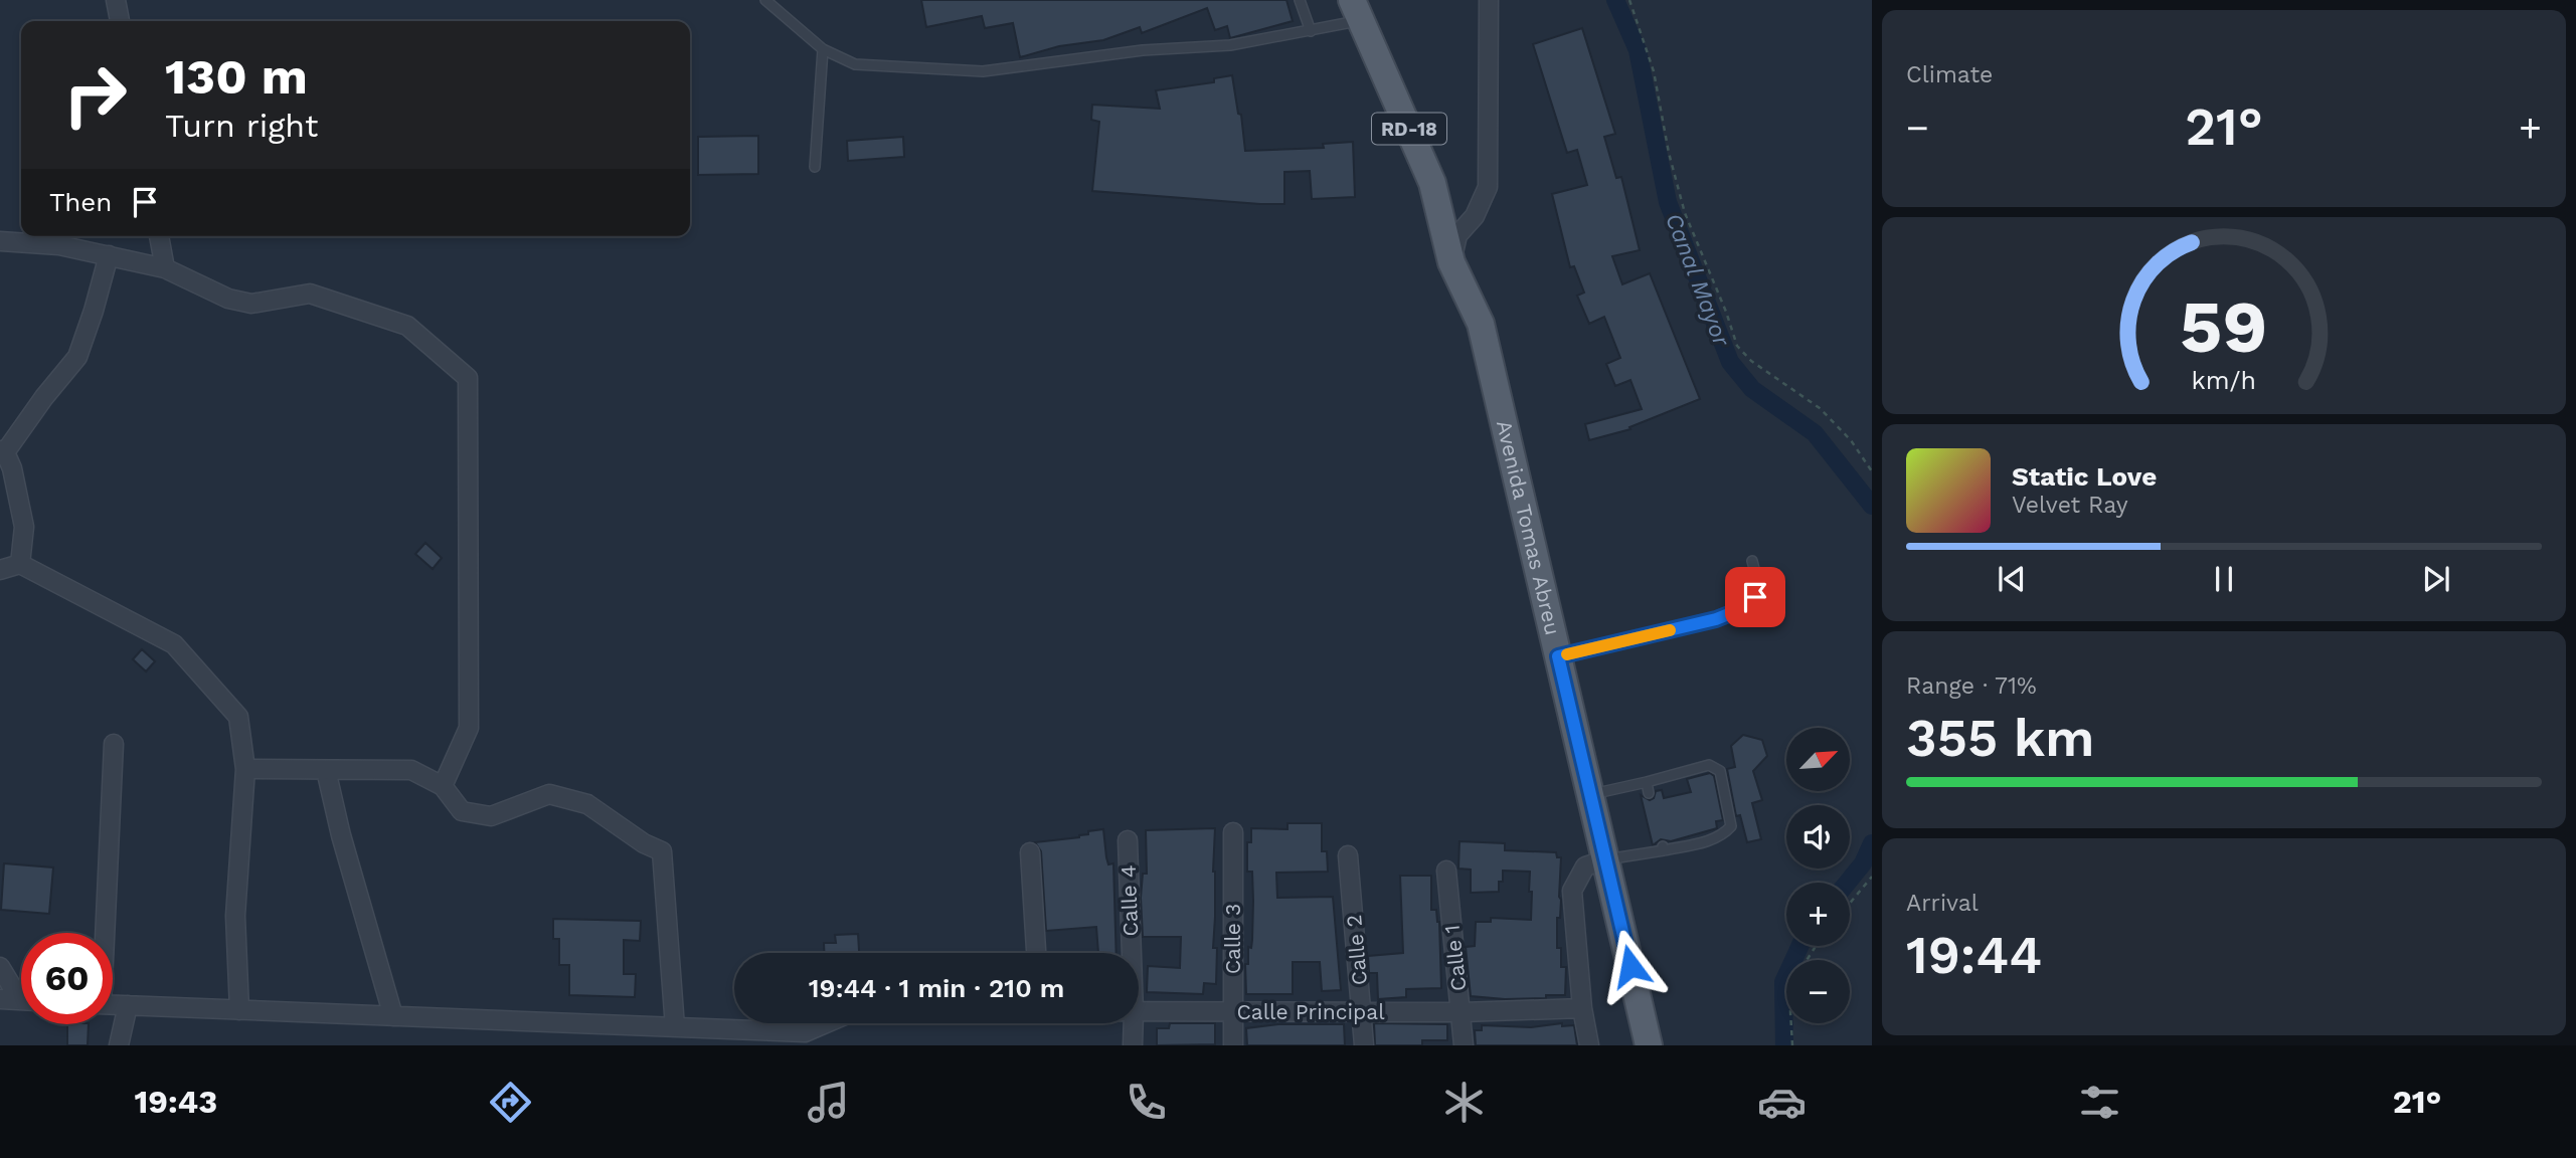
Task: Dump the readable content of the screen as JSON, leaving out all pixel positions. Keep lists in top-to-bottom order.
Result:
{
  "streets": {
    "main road": ["RD-18", "Avenida Tomas Abreu"],
    "street": [
      "Calle 4",
      "Calle 3",
      "Calle 2",
      "Calle 1",
      "Calle Principal"
    ]
  },
  "crossings": [
    ["RD-18", "Avenida Tomas Abreu"],
    ["Calle 3", "Calle Principal"],
    ["Calle 2", "Calle Principal"],
    ["Calle 1", "Calle Principal"]
  ],
  "water": ["Canal Mayor"],
  "north": "top right",
  "page": {
    "tile": [
      "Climate",
      ["Range · 71%", "355 km"],
      ["Arrival", "19:44"]
    ],
    "turn": ["130 m", "Turn right"],
    "heat": ["−", "21°", "+"],
    "then": "Then",
    "song": ["Static Love", "Velvet Ray"],
    "map_buttons": ["+", "−"],
    "limit": "60",
    "trip": "19:44 · 1 min · 210 m",
    "tabs": ["19:43", "21°"],
    "gauge": ["59", "km/h"]
  }
}
